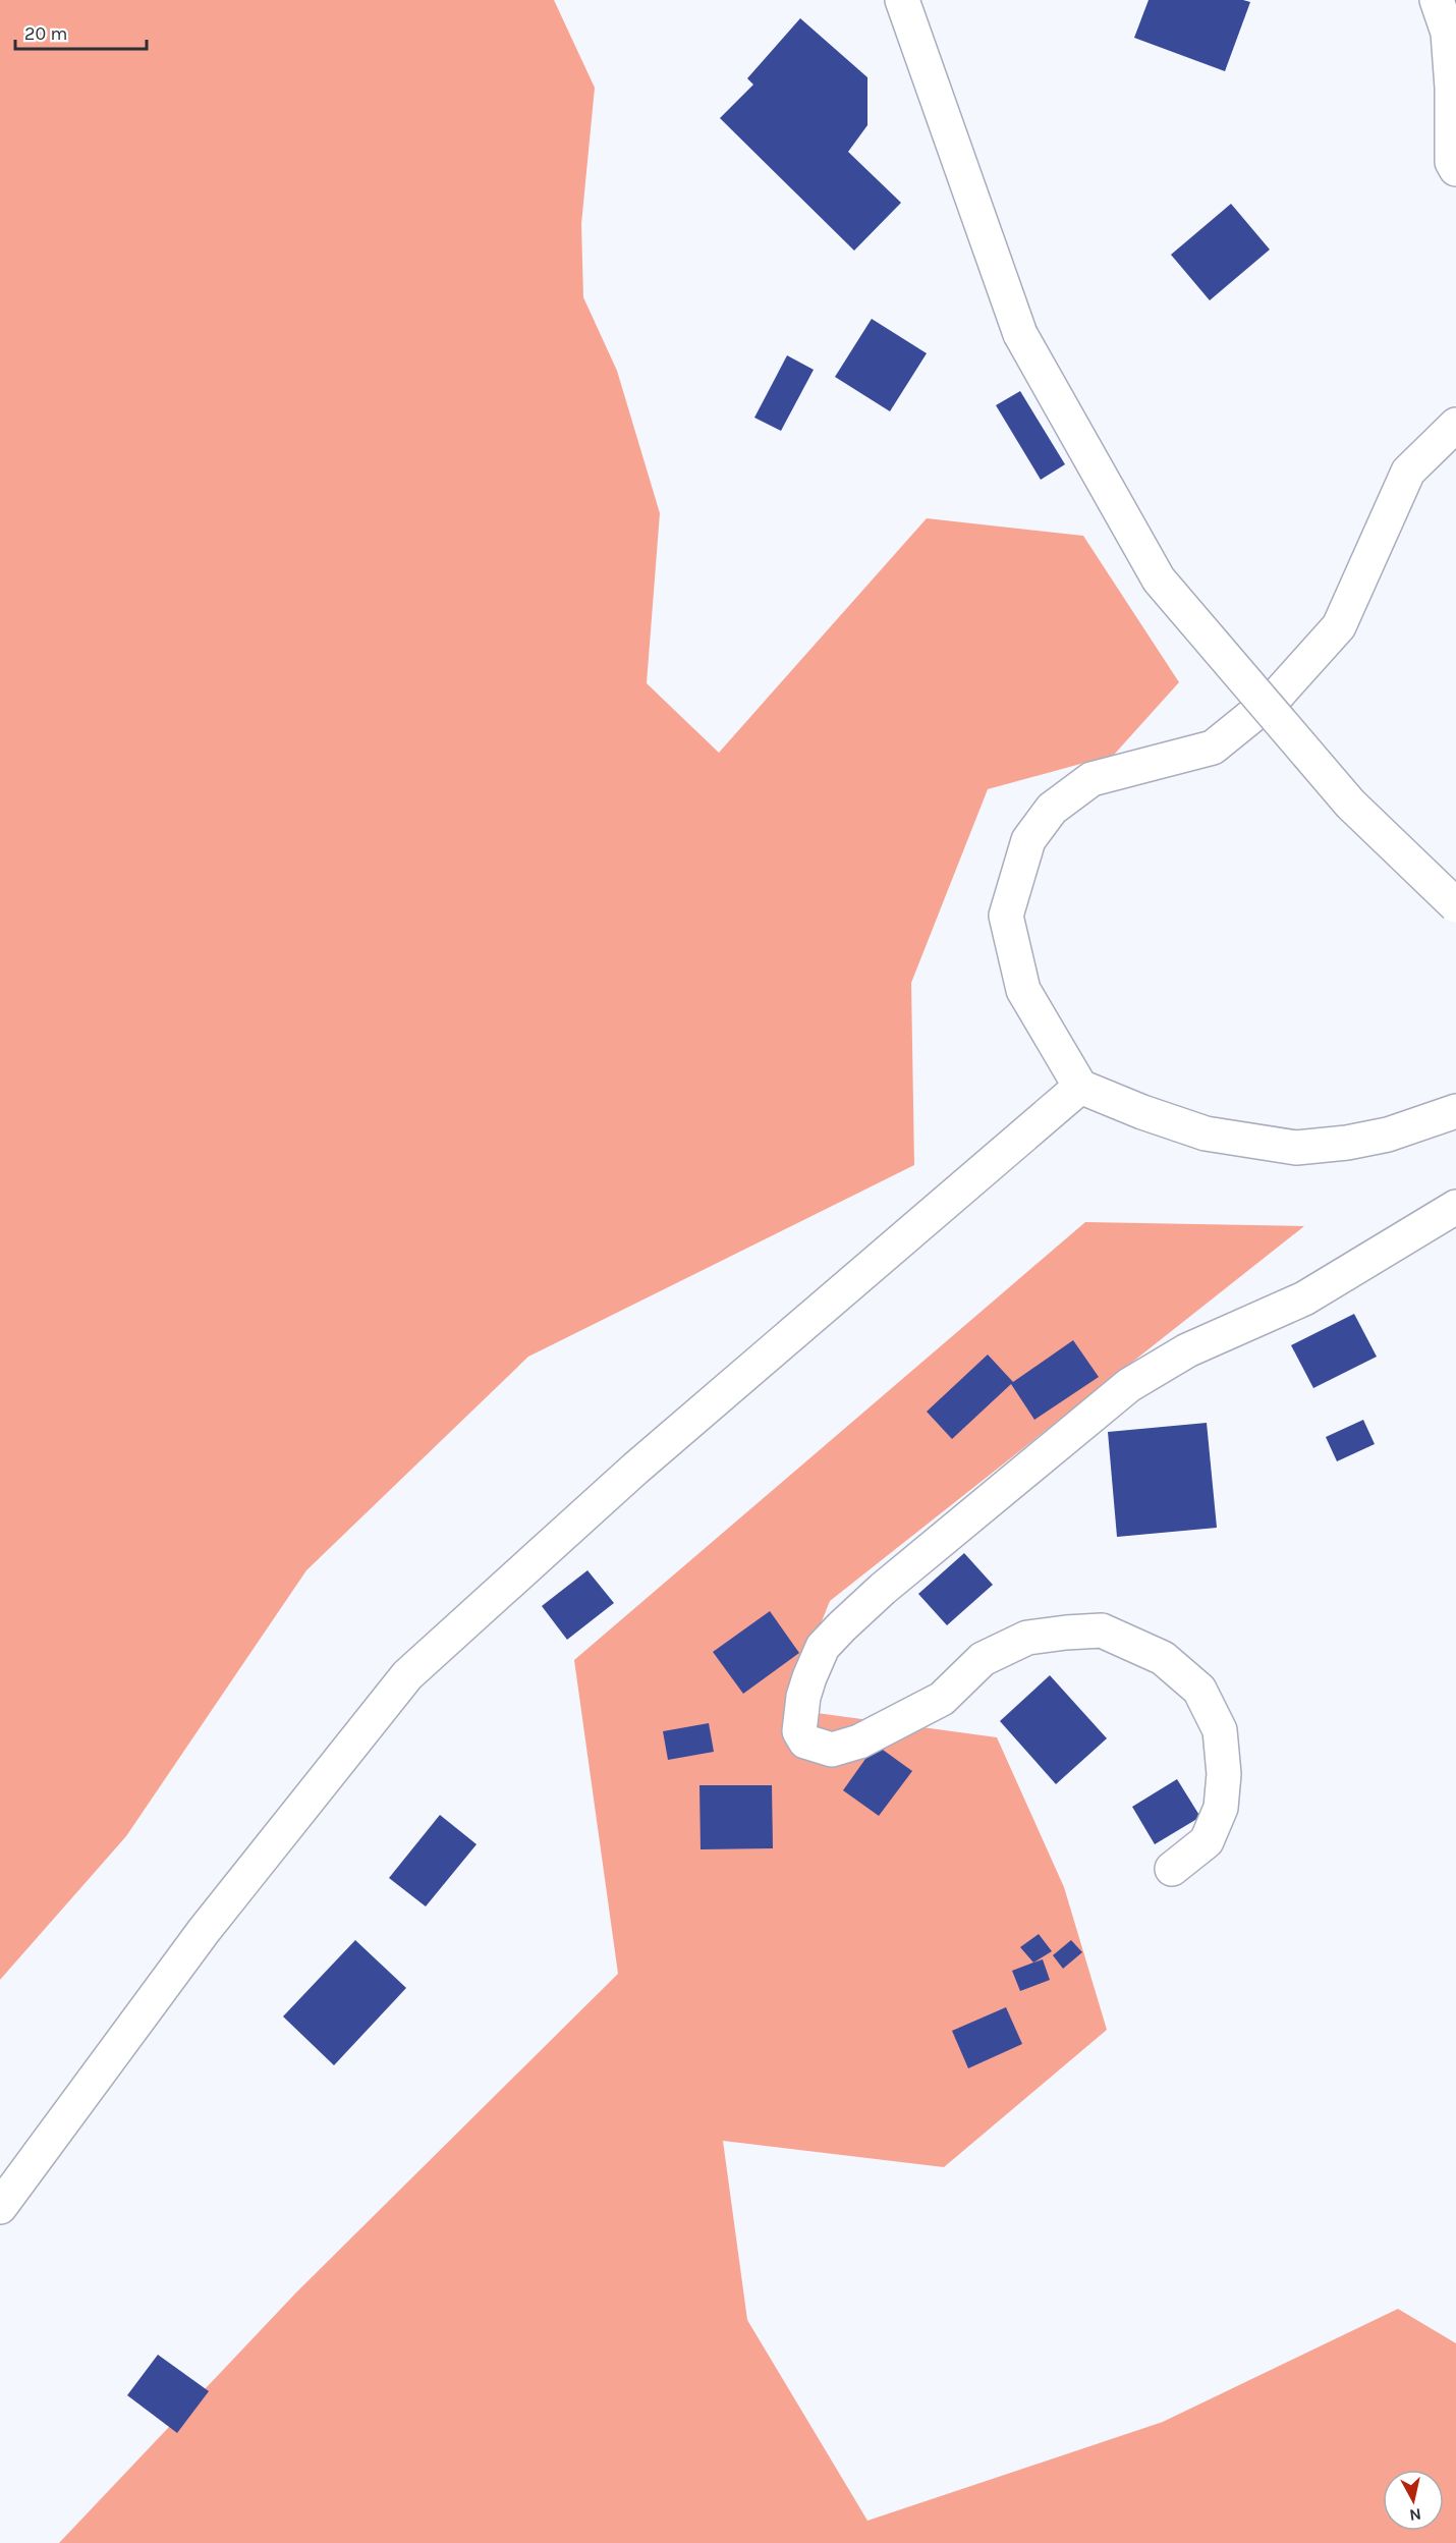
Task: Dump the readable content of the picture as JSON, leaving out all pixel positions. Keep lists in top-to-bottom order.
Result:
{
  "scale_bar": "20 m",
  "north": "bottom"
}
